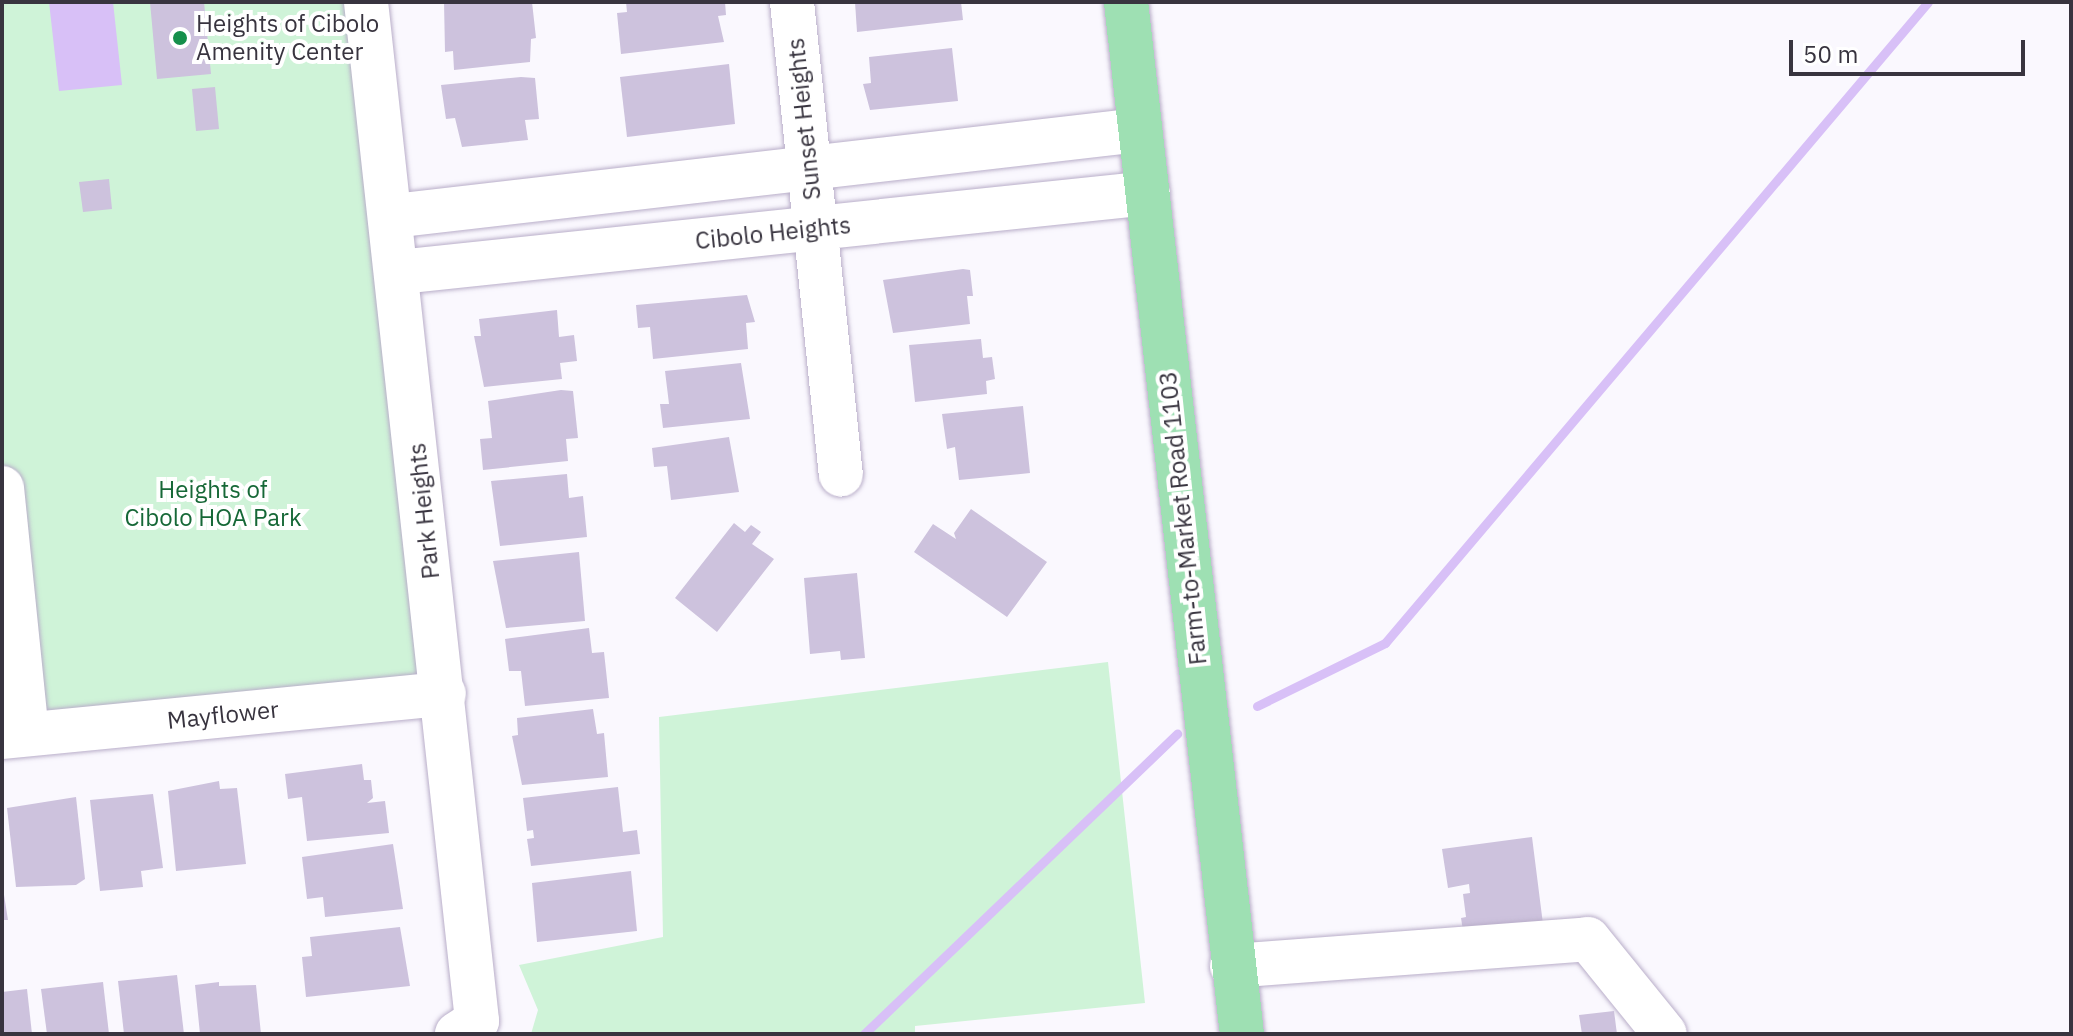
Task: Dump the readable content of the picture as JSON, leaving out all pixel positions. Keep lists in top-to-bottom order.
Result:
{
  "streets": {
    "main road": ["Farm-to-Market Road 1103"],
    "street": [
      "Sunset Heights",
      "Cibolo Heights",
      "Park Heights",
      "Mayflower"
    ]
  },
  "crossings": [
    ["Sunset Heights", "Cibolo Heights"],
    ["Cibolo Heights", "Park Heights"],
    ["Cibolo Heights", "Farm-to-Market Road 1103"],
    ["Park Heights", "Mayflower"]
  ],
  "parks": ["Heights of Cibolo HOA Park"],
  "places": ["Heights of Cibolo Amenity Center"],
  "scale_bar": "50 m"
}
